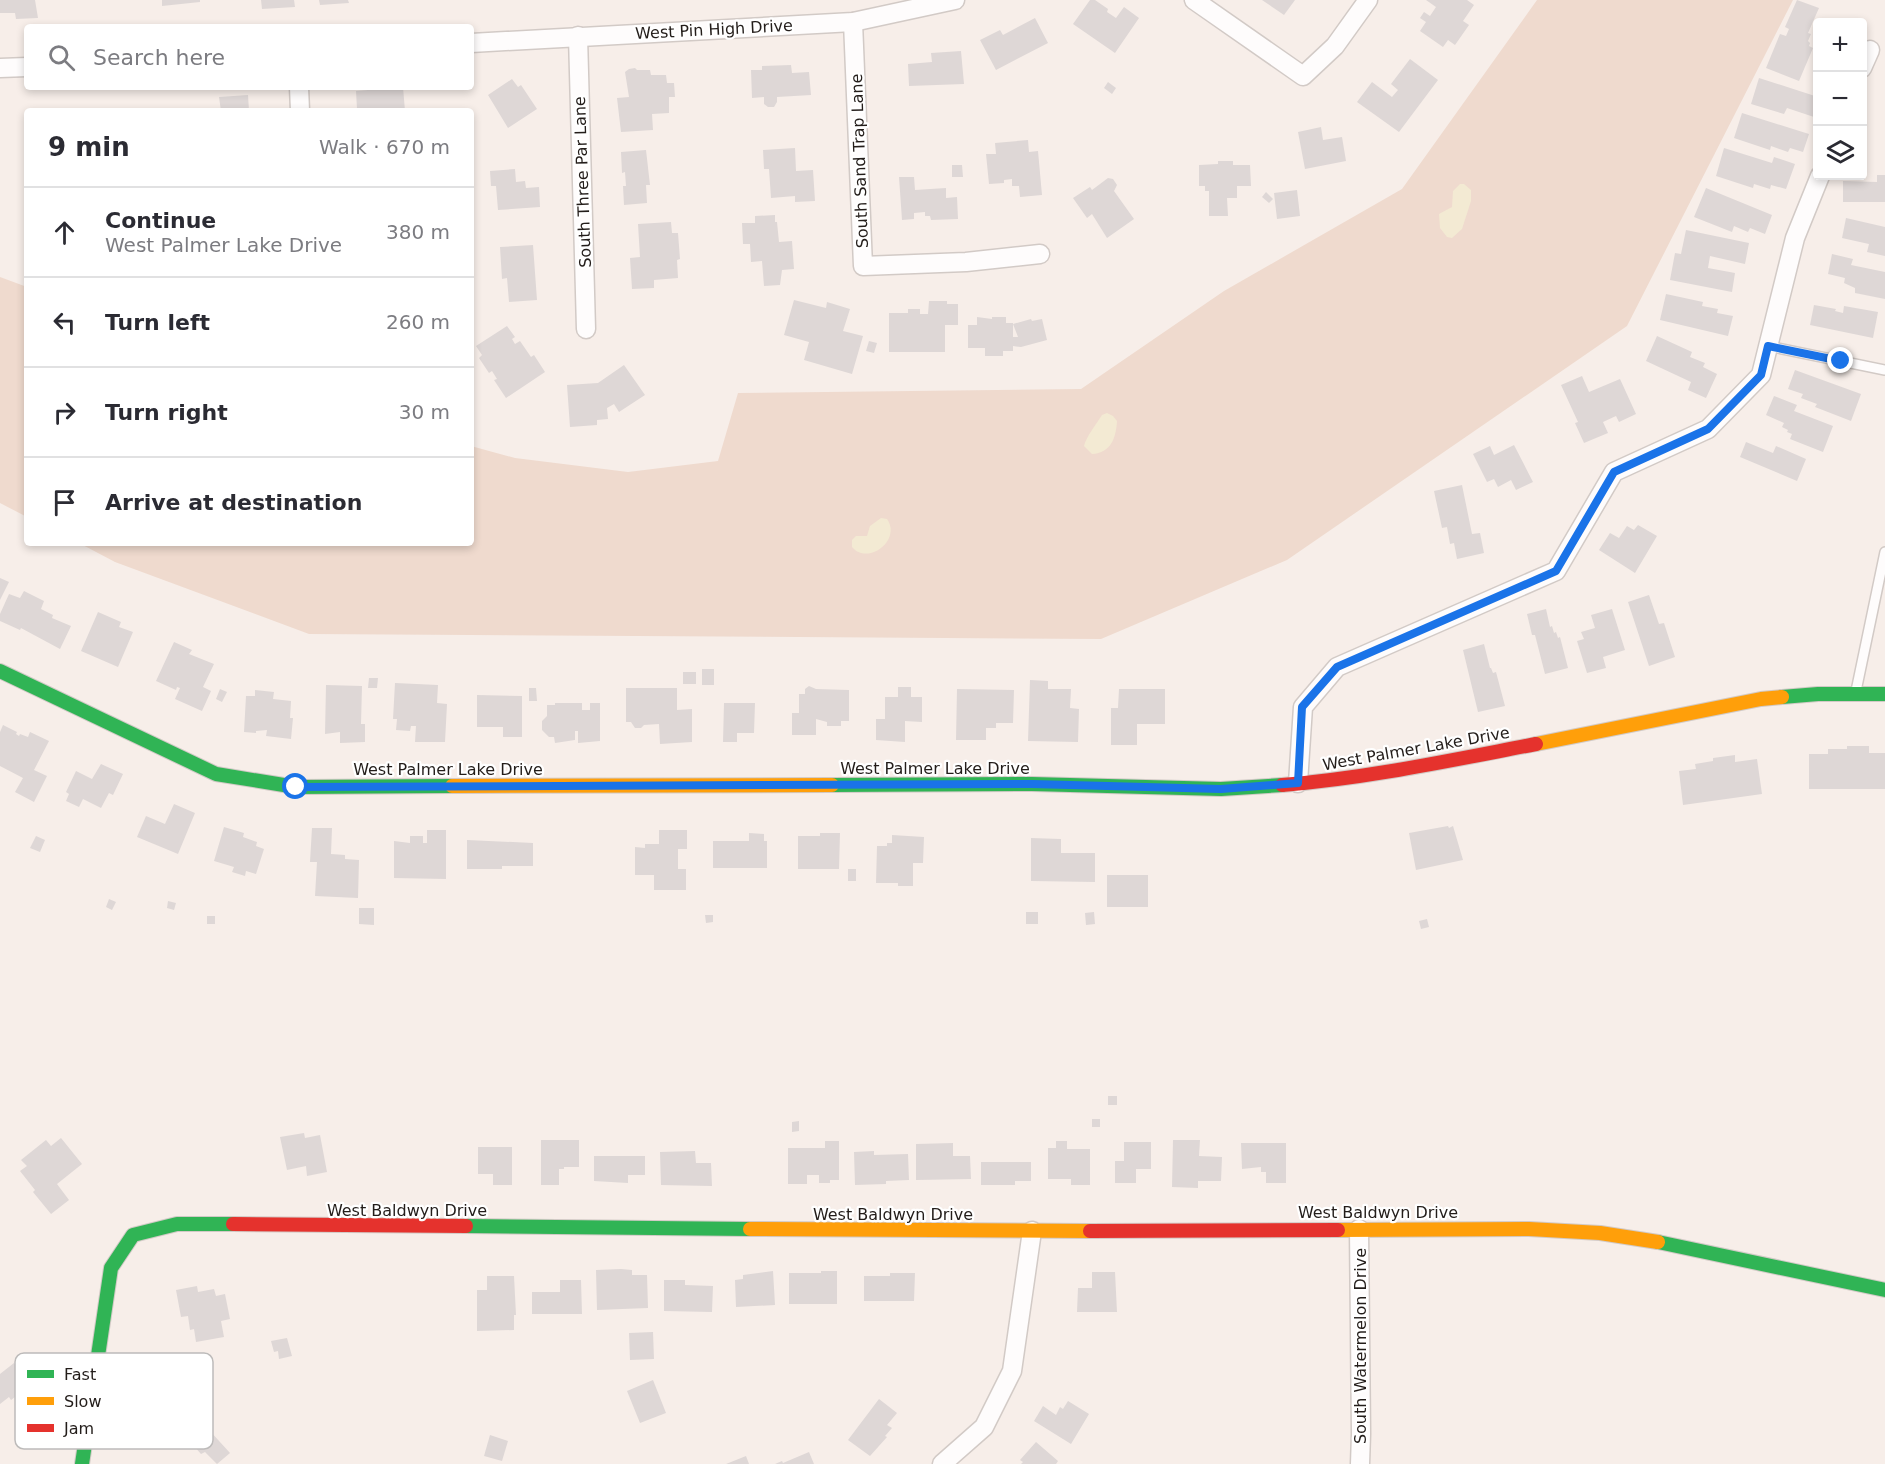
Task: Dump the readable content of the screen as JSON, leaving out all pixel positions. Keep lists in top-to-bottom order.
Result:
{
  "streets": {
    "street": [
      "West Pin High Drive",
      "South Sand Trap Lane",
      "South Three Par Lane",
      "West Palmer Lake Drive",
      "West Baldwyn Drive",
      "South Watermelon Drive"
    ]
  },
  "crossings": [
    ["West Pin High Drive", "South Sand Trap Lane"],
    ["West Pin High Drive", "South Three Par Lane"],
    ["West Baldwyn Drive", "South Watermelon Drive"]
  ],
  "legend": ["Fast", "Slow", "Jam"],
  "page": {
    "map_buttons": ["+", "−"],
    "search": "Search here",
    "heading": ["9 min", "Walk · 670 m"],
    "list": [
      ["Continue", "West Palmer Lake Drive", "380 m"],
      ["Turn left", "260 m"],
      ["Turn right", "30 m"],
      "Arrive at destination"
    ]
  }
}
